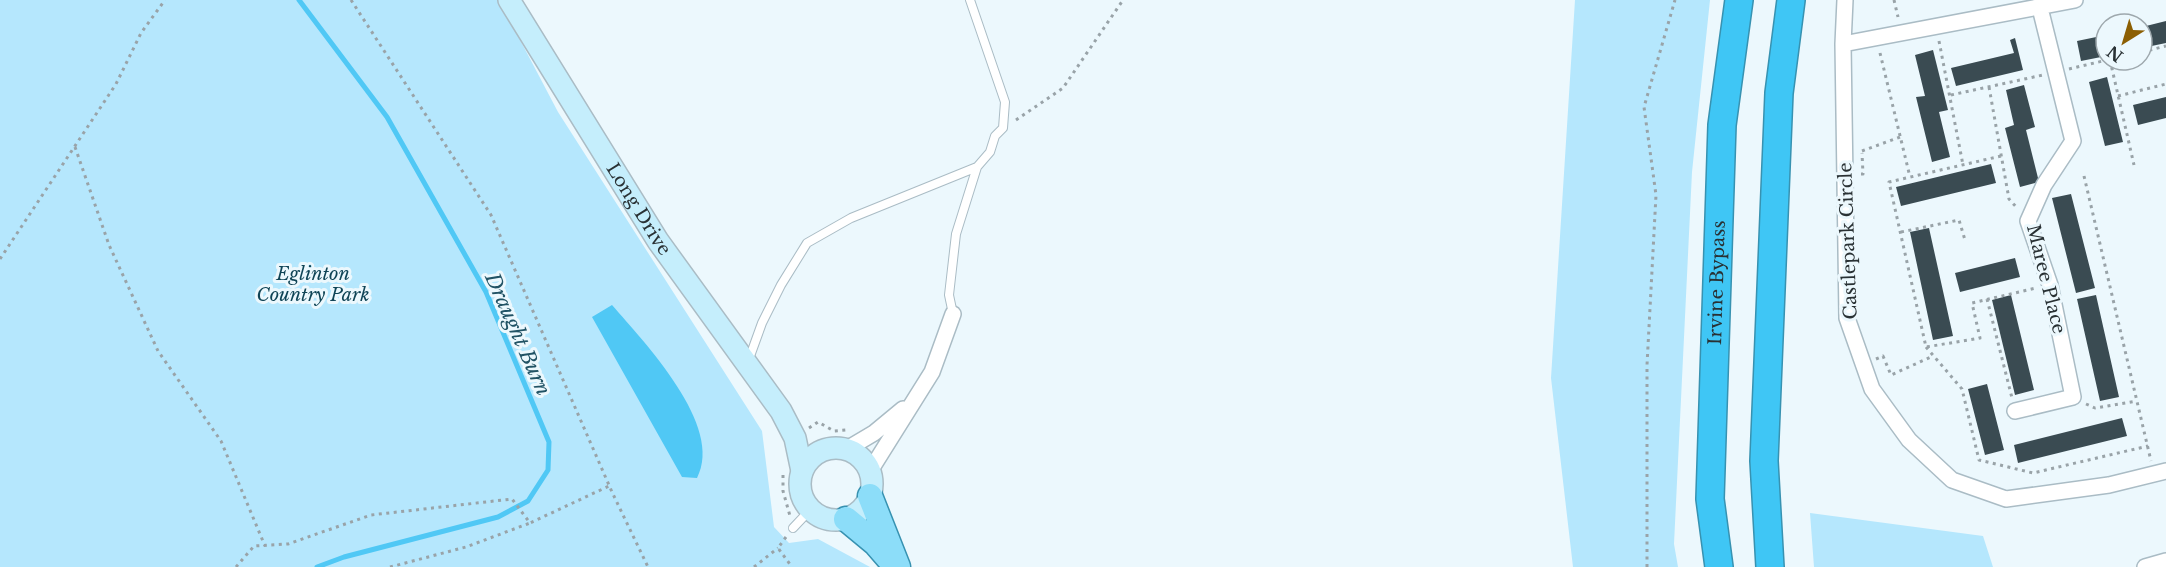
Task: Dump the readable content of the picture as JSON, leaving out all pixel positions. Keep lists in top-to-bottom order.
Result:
{
  "streets": {
    "highway": ["Irvine Bypass"],
    "main road": ["Long Drive"],
    "street": ["Castlepark Circle", "Maree Place"]
  },
  "water": ["Draught Burn"],
  "parks": ["Eglinton Country Park"],
  "north": "bottom left"
}
